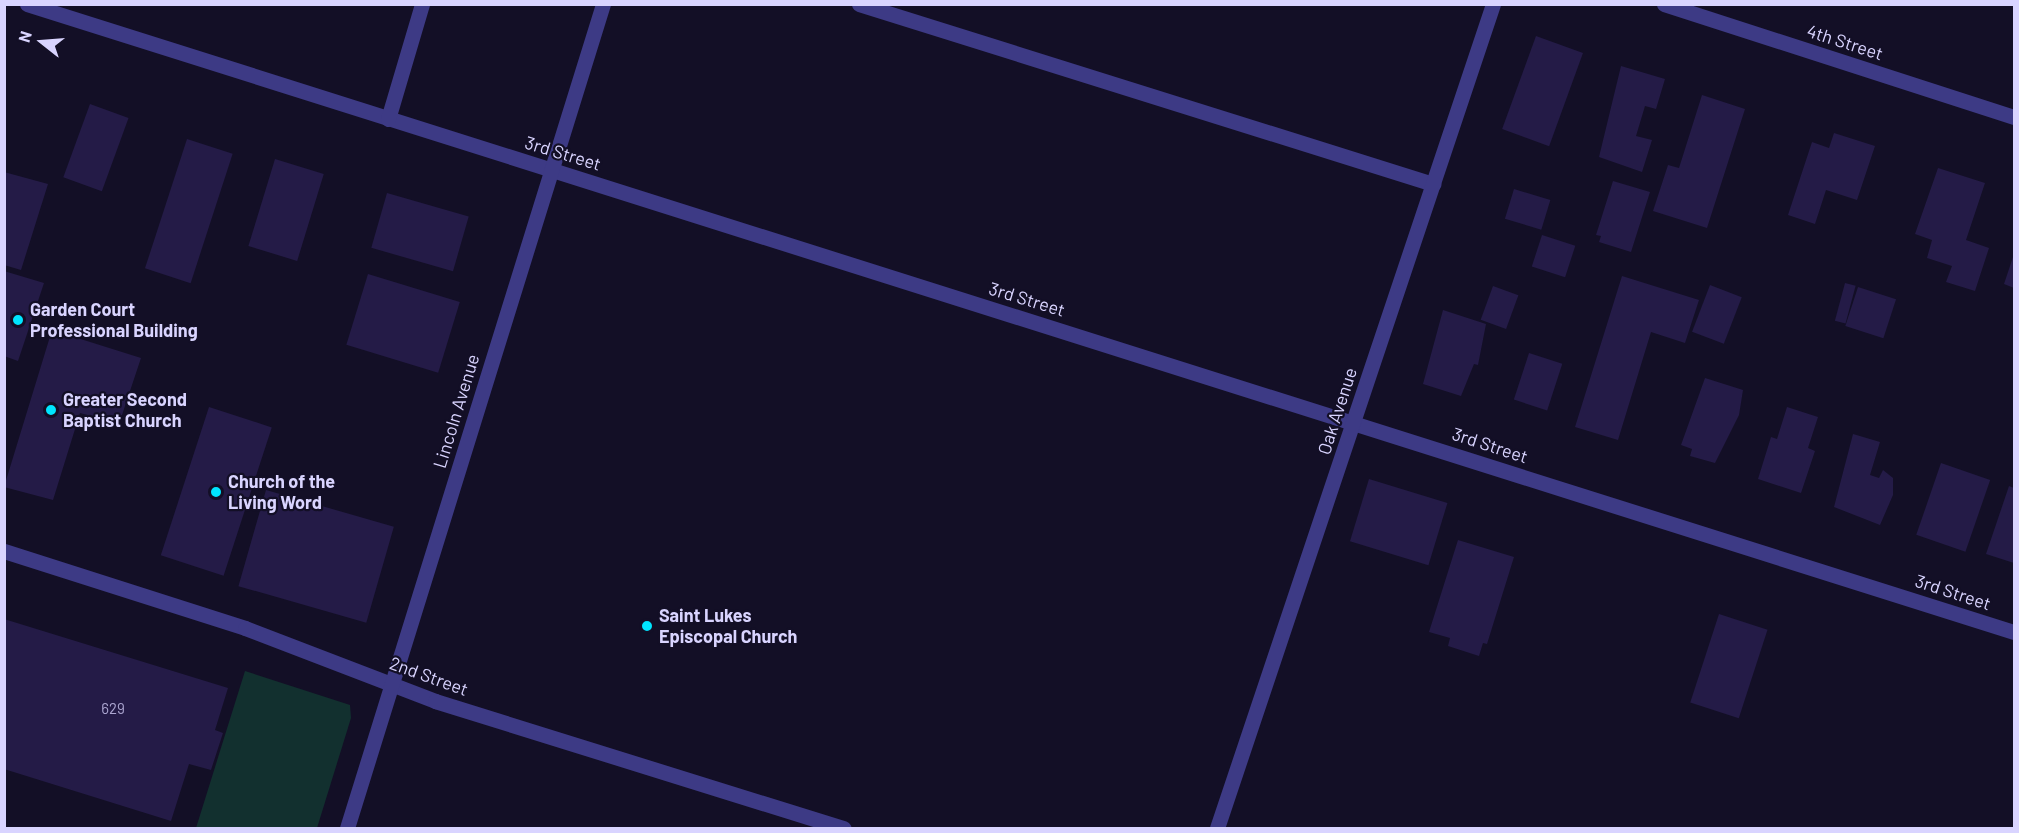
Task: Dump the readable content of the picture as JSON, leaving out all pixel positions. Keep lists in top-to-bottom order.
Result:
{
  "streets": {
    "street": [
      "4th Street",
      "3rd Street",
      "Lincoln Avenue",
      "Oak Avenue",
      "2nd Street"
    ]
  },
  "crossings": [
    ["3rd Street", "Lincoln Avenue"],
    ["3rd Street", "Oak Avenue"],
    ["Lincoln Avenue", "2nd Street"]
  ],
  "places": [
    "Garden Court Professional Building",
    "Greater Second Baptist Church",
    "Church of the Living Word",
    "Saint Lukes Episcopal Church"
  ],
  "house_numbers": ["629"],
  "north": "left"
}
